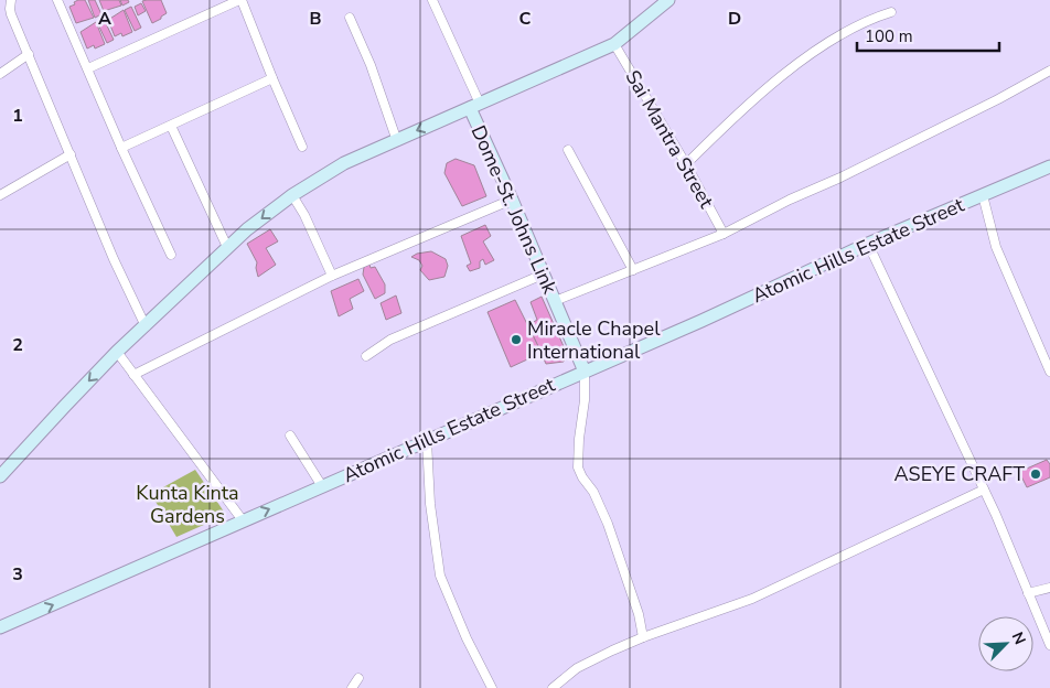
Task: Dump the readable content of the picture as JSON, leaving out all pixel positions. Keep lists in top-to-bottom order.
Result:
{
  "streets": {
    "main road": ["Dome-St. Johns Link", "Atomic Hills Estate Street"],
    "street": ["Sai Mantra Street"]
  },
  "crossings": [
    ["Dome-St. Johns Link", "Atomic Hills Estate Street"]
  ],
  "parks": ["Kunta Kinta Gardens"],
  "places": ["Miracle Chapel International", "ASEYE CRAFT"],
  "scale_bar": "100 m",
  "north": "top right",
  "grid": {
    "columns": [
      "A",
      "B",
      "C",
      "D"
    ],
    "rows": ["1", "2", "3"]
  }
}
